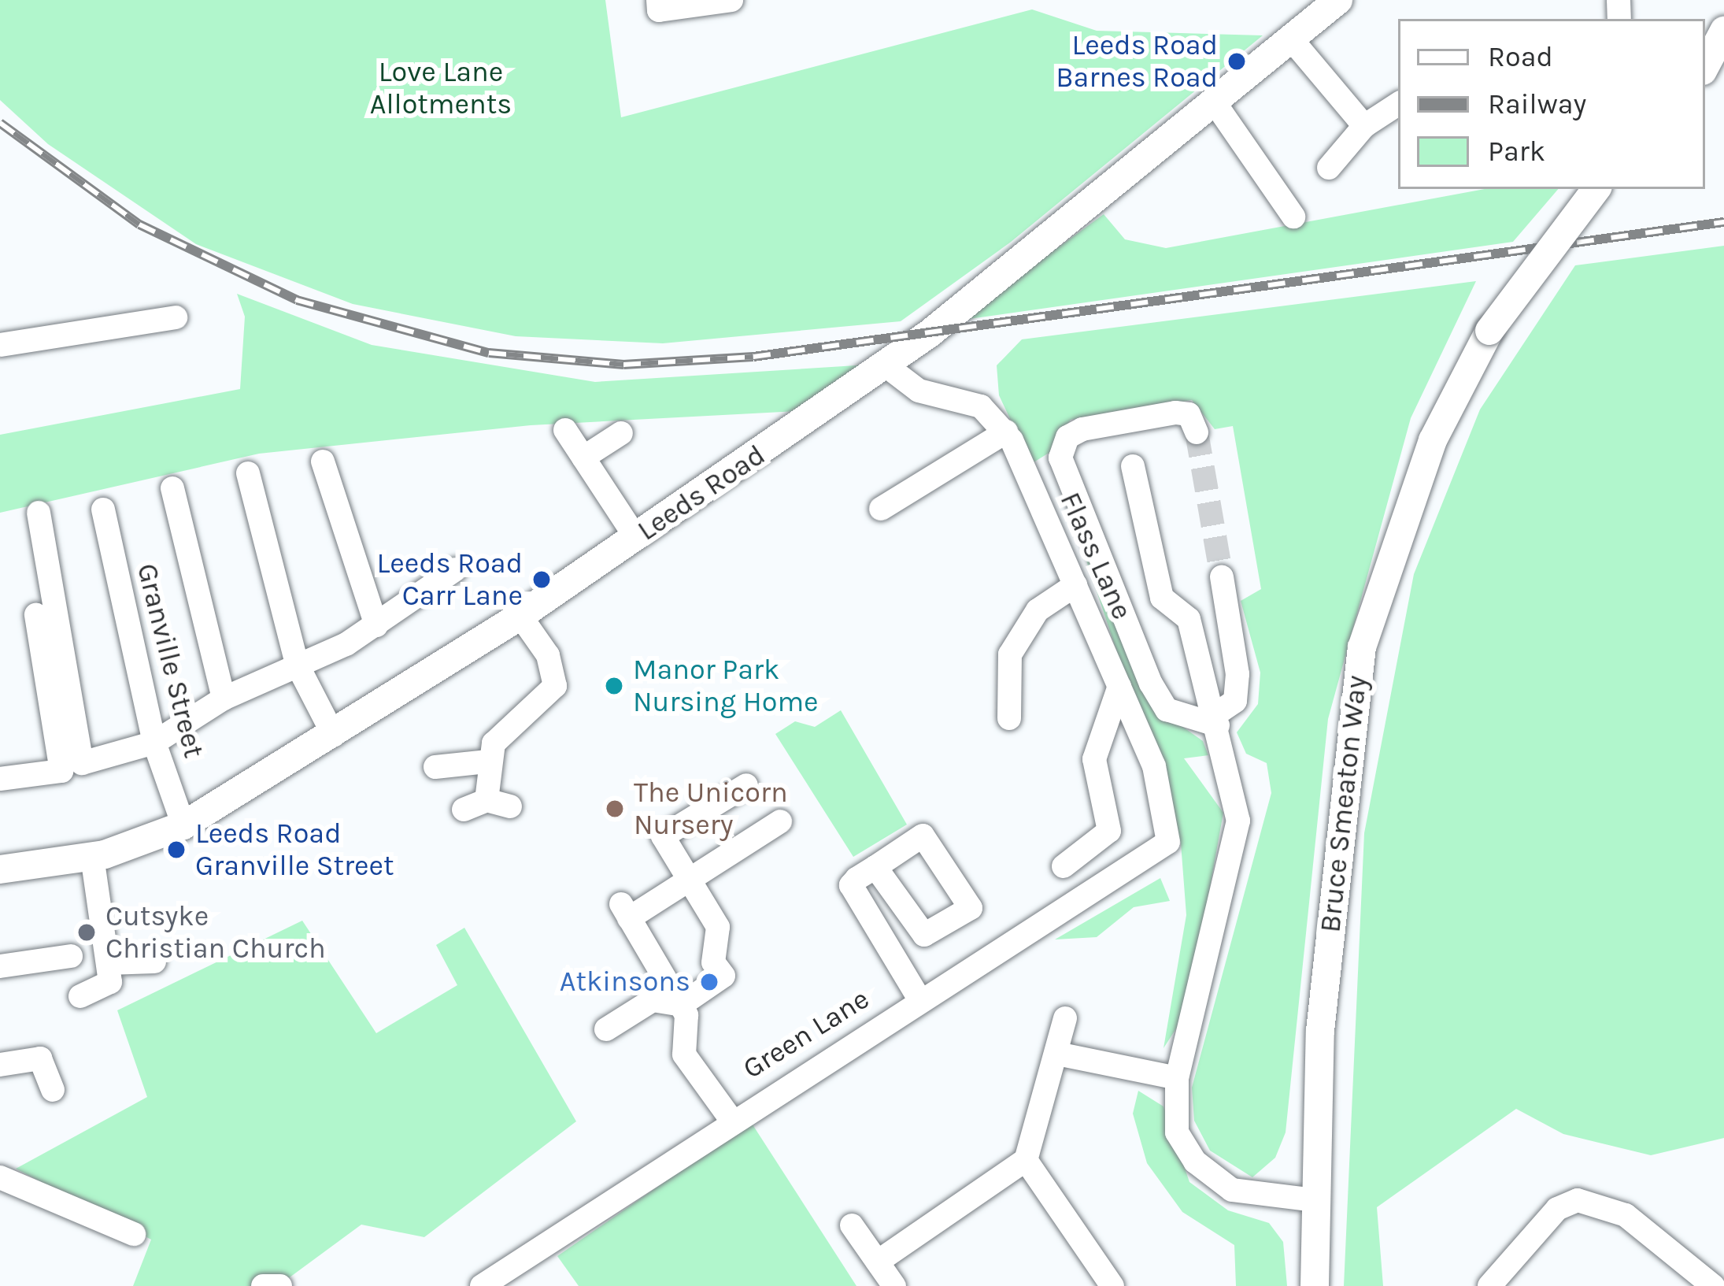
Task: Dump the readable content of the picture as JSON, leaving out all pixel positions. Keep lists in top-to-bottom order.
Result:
{
  "streets": {
    "main road": ["Leeds Road", "Bruce Smeaton Way"],
    "street": ["Flass Lane", "Granville Street", "Green Lane"]
  },
  "crossings": [
    ["Leeds Road", "Flass Lane"],
    ["Leeds Road", "Granville Street"],
    ["Flass Lane", "Green Lane"]
  ],
  "parks": ["Love Lane Allotments"],
  "places": [
    "Leeds Road Barnes Road",
    "Leeds Road Carr Lane",
    "Manor Park Nursing Home",
    "The Unicorn Nursery",
    "Leeds Road Granville Street",
    "Cutsyke Christian Church",
    "Atkinsons"
  ],
  "legend": ["Road", "Railway", "Park"]
}
